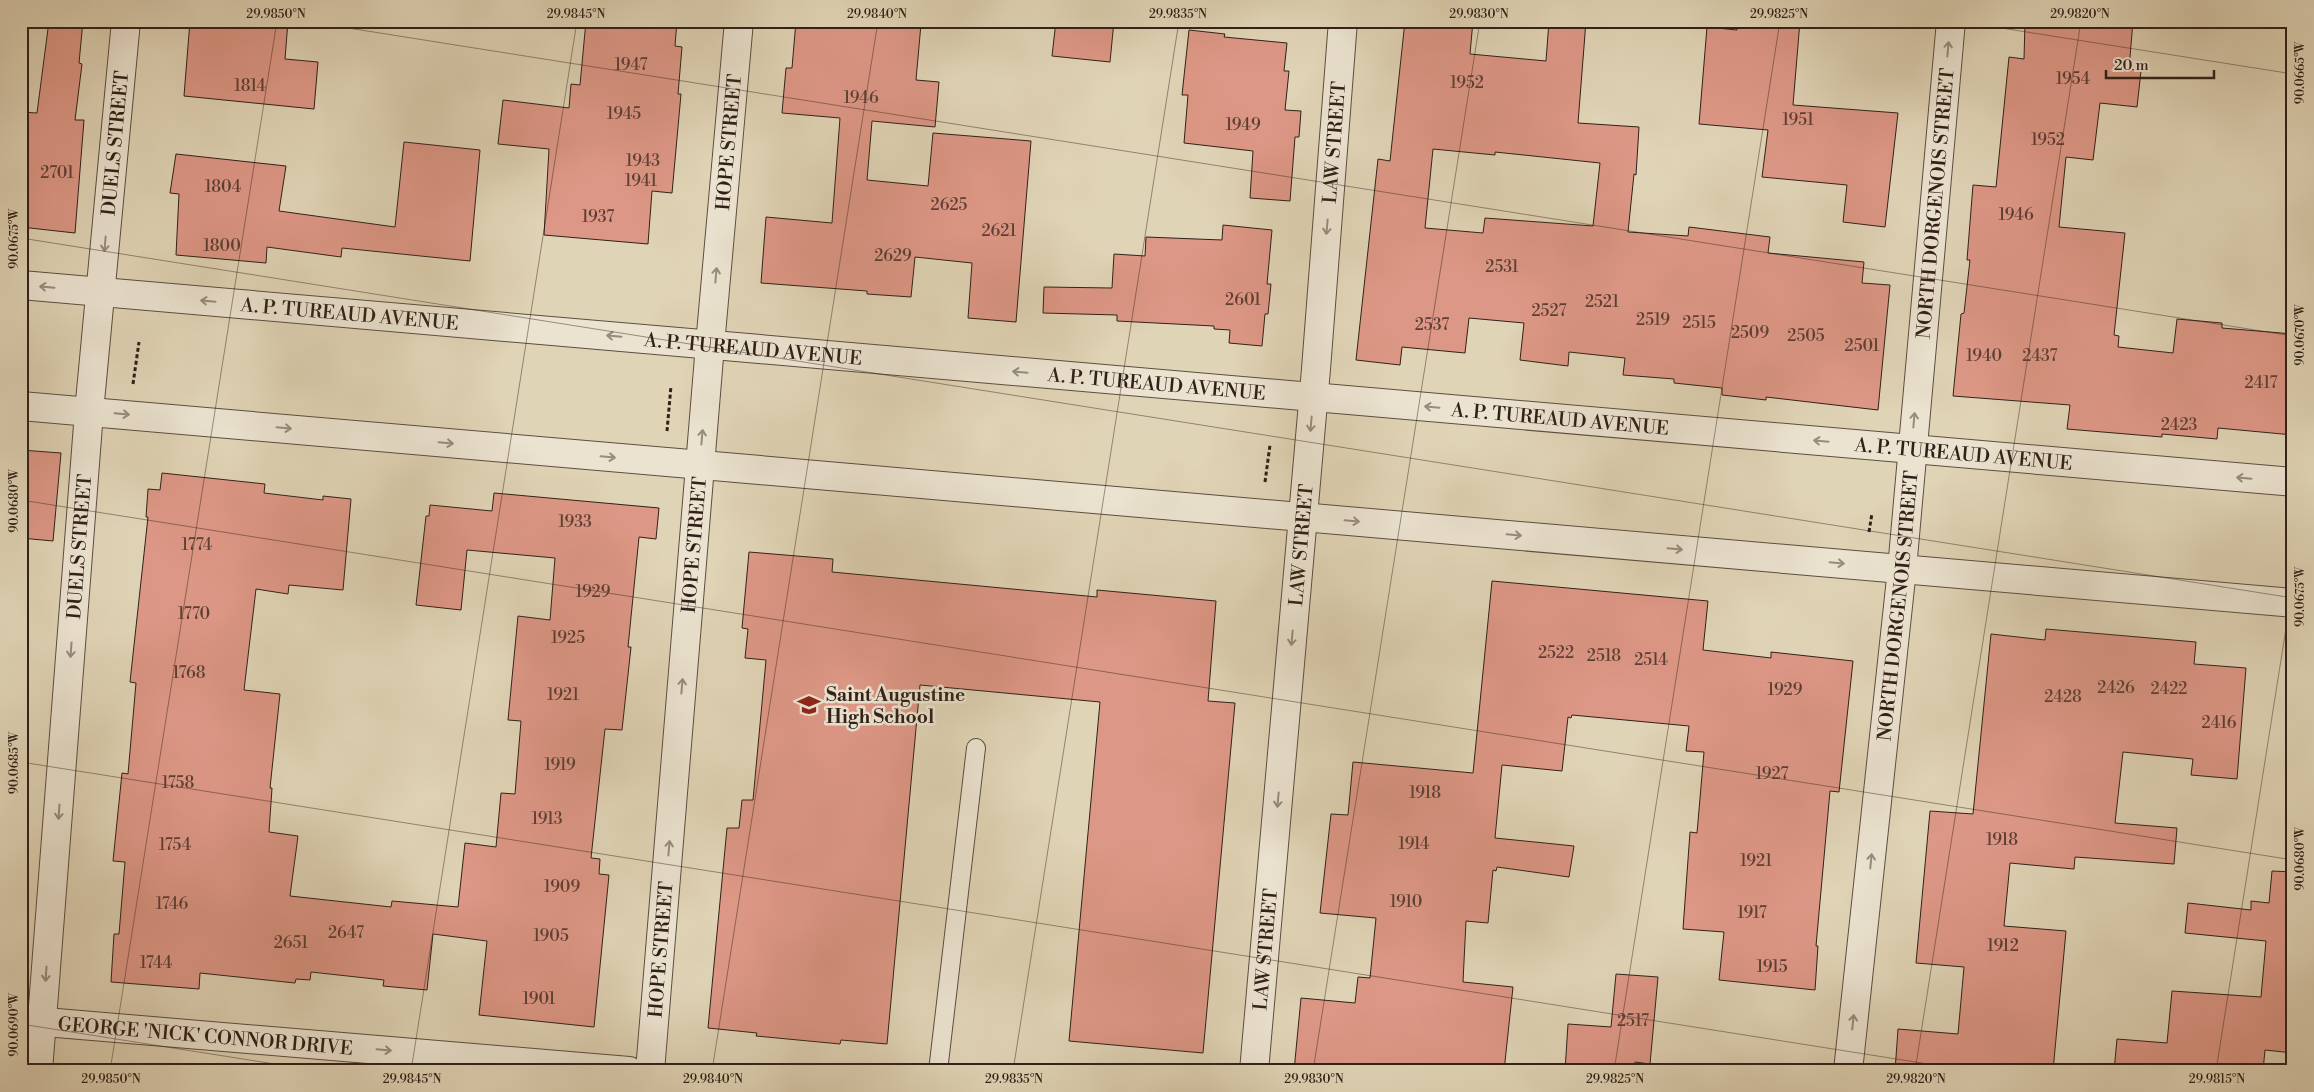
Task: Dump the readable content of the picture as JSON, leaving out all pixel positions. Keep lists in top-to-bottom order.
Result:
{
  "streets": {
    "street": [
      "DUELS STREET",
      "HOPE STREET",
      "LAW STREET",
      "NORTH DORGENOIS STREET",
      "A. P. TUREAUD AVENUE",
      "GEORGE 'NICK' CONNOR DRIVE"
    ]
  },
  "crossings": [
    ["DUELS STREET", "A. P. TUREAUD AVENUE"],
    ["DUELS STREET", "GEORGE 'NICK' CONNOR DRIVE"],
    ["HOPE STREET", "A. P. TUREAUD AVENUE"],
    ["LAW STREET", "A. P. TUREAUD AVENUE"],
    ["NORTH DORGENOIS STREET", "A. P. TUREAUD AVENUE"]
  ],
  "one_way": [
    "DUELS STREET",
    "HOPE STREET",
    "LAW STREET",
    "NORTH DORGENOIS STREET",
    "GEORGE 'NICK' CONNOR DRIVE"
  ],
  "places": {
    "school or university": ["Saint Augustine High School"]
  },
  "house_numbers": [
    "1947",
    "1954",
    "1952",
    "1814",
    "1946",
    "1945",
    "1951",
    "1949",
    "1952",
    "1943",
    "2701",
    "1941",
    "1804",
    "2625",
    "1946",
    "1937",
    "2621",
    "1800",
    "2629",
    "2531",
    "2601",
    "2521",
    "2527",
    "2519",
    "2515",
    "2537",
    "2509",
    "2505",
    "2501",
    "1940",
    "2437",
    "2417",
    "2423",
    "1933",
    "1774",
    "1929",
    "1770",
    "1925",
    "2522",
    "2518",
    "2514",
    "1768",
    "2426",
    "2422",
    "1929",
    "1921",
    "2428",
    "2416",
    "1919",
    "1927",
    "1758",
    "1918",
    "1913",
    "1918",
    "1914",
    "1754",
    "1921",
    "1909",
    "1910",
    "1746",
    "1917",
    "2647",
    "1905",
    "2651",
    "1912",
    "1744",
    "1915",
    "1901",
    "2517"
  ],
  "scale_bar": "20 m",
  "coordinates": [
    "29.9850°N",
    "29.9845°N",
    "29.9840°N",
    "29.9835°N",
    "29.9830°N",
    "29.9825°N",
    "29.9820°N",
    "90.0665°W",
    "90.0675°W",
    "90.0670°W",
    "90.0680°W",
    "90.0685°W",
    "90.0690°W",
    "29.9815°N"
  ]
}
